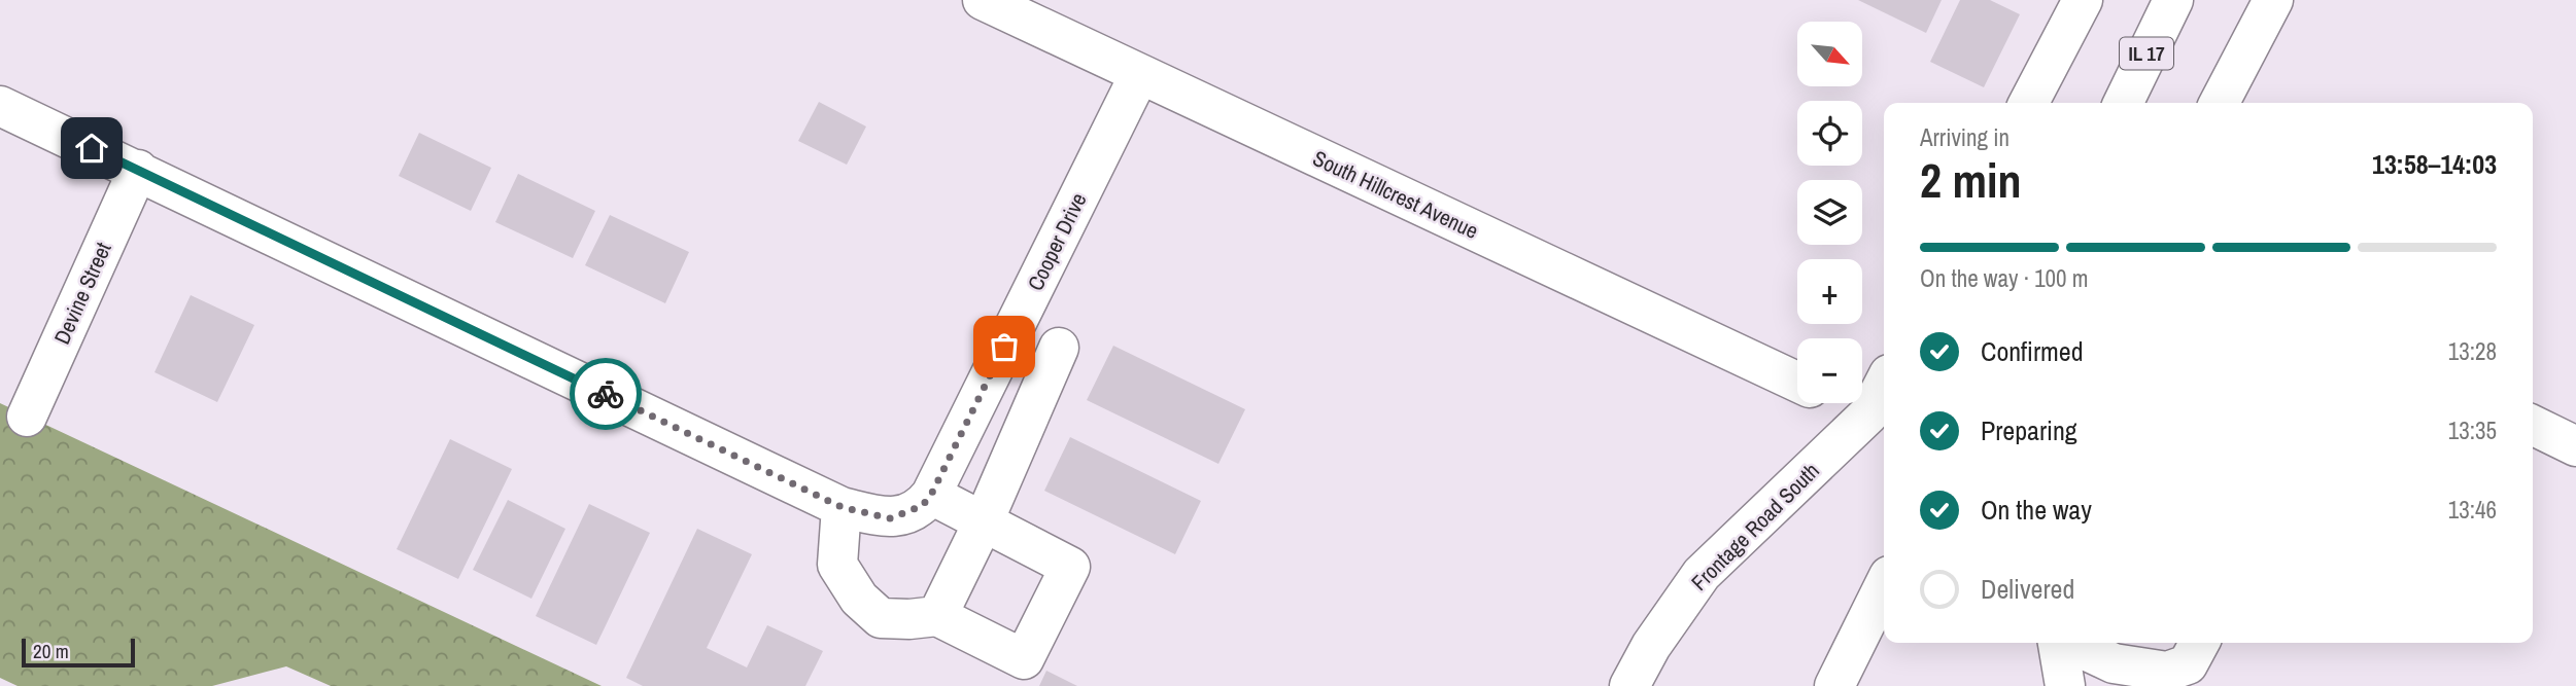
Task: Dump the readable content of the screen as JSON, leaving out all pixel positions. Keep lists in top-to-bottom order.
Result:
{
  "streets": {
    "main road": [
      "IL 17",
      "South Hillcrest Avenue",
      "Cooper Drive",
      "Devine Street",
      "Frontage Road South"
    ]
  },
  "crossings": [
    ["South Hillcrest Avenue", "Cooper Drive"]
  ],
  "scale_bar": "20 m",
  "north": "bottom right",
  "page": {
    "map_buttons": ["+", "−"],
    "heading": ["2 min", "Arriving in", "13:58–14:03"],
    "bar": "On the way · 100 m",
    "list": [
      ["Confirmed", "13:28"],
      ["Preparing", "13:35"],
      ["On the way", "13:46"],
      "Delivered"
    ],
    "scale": "20 m"
  }
}
